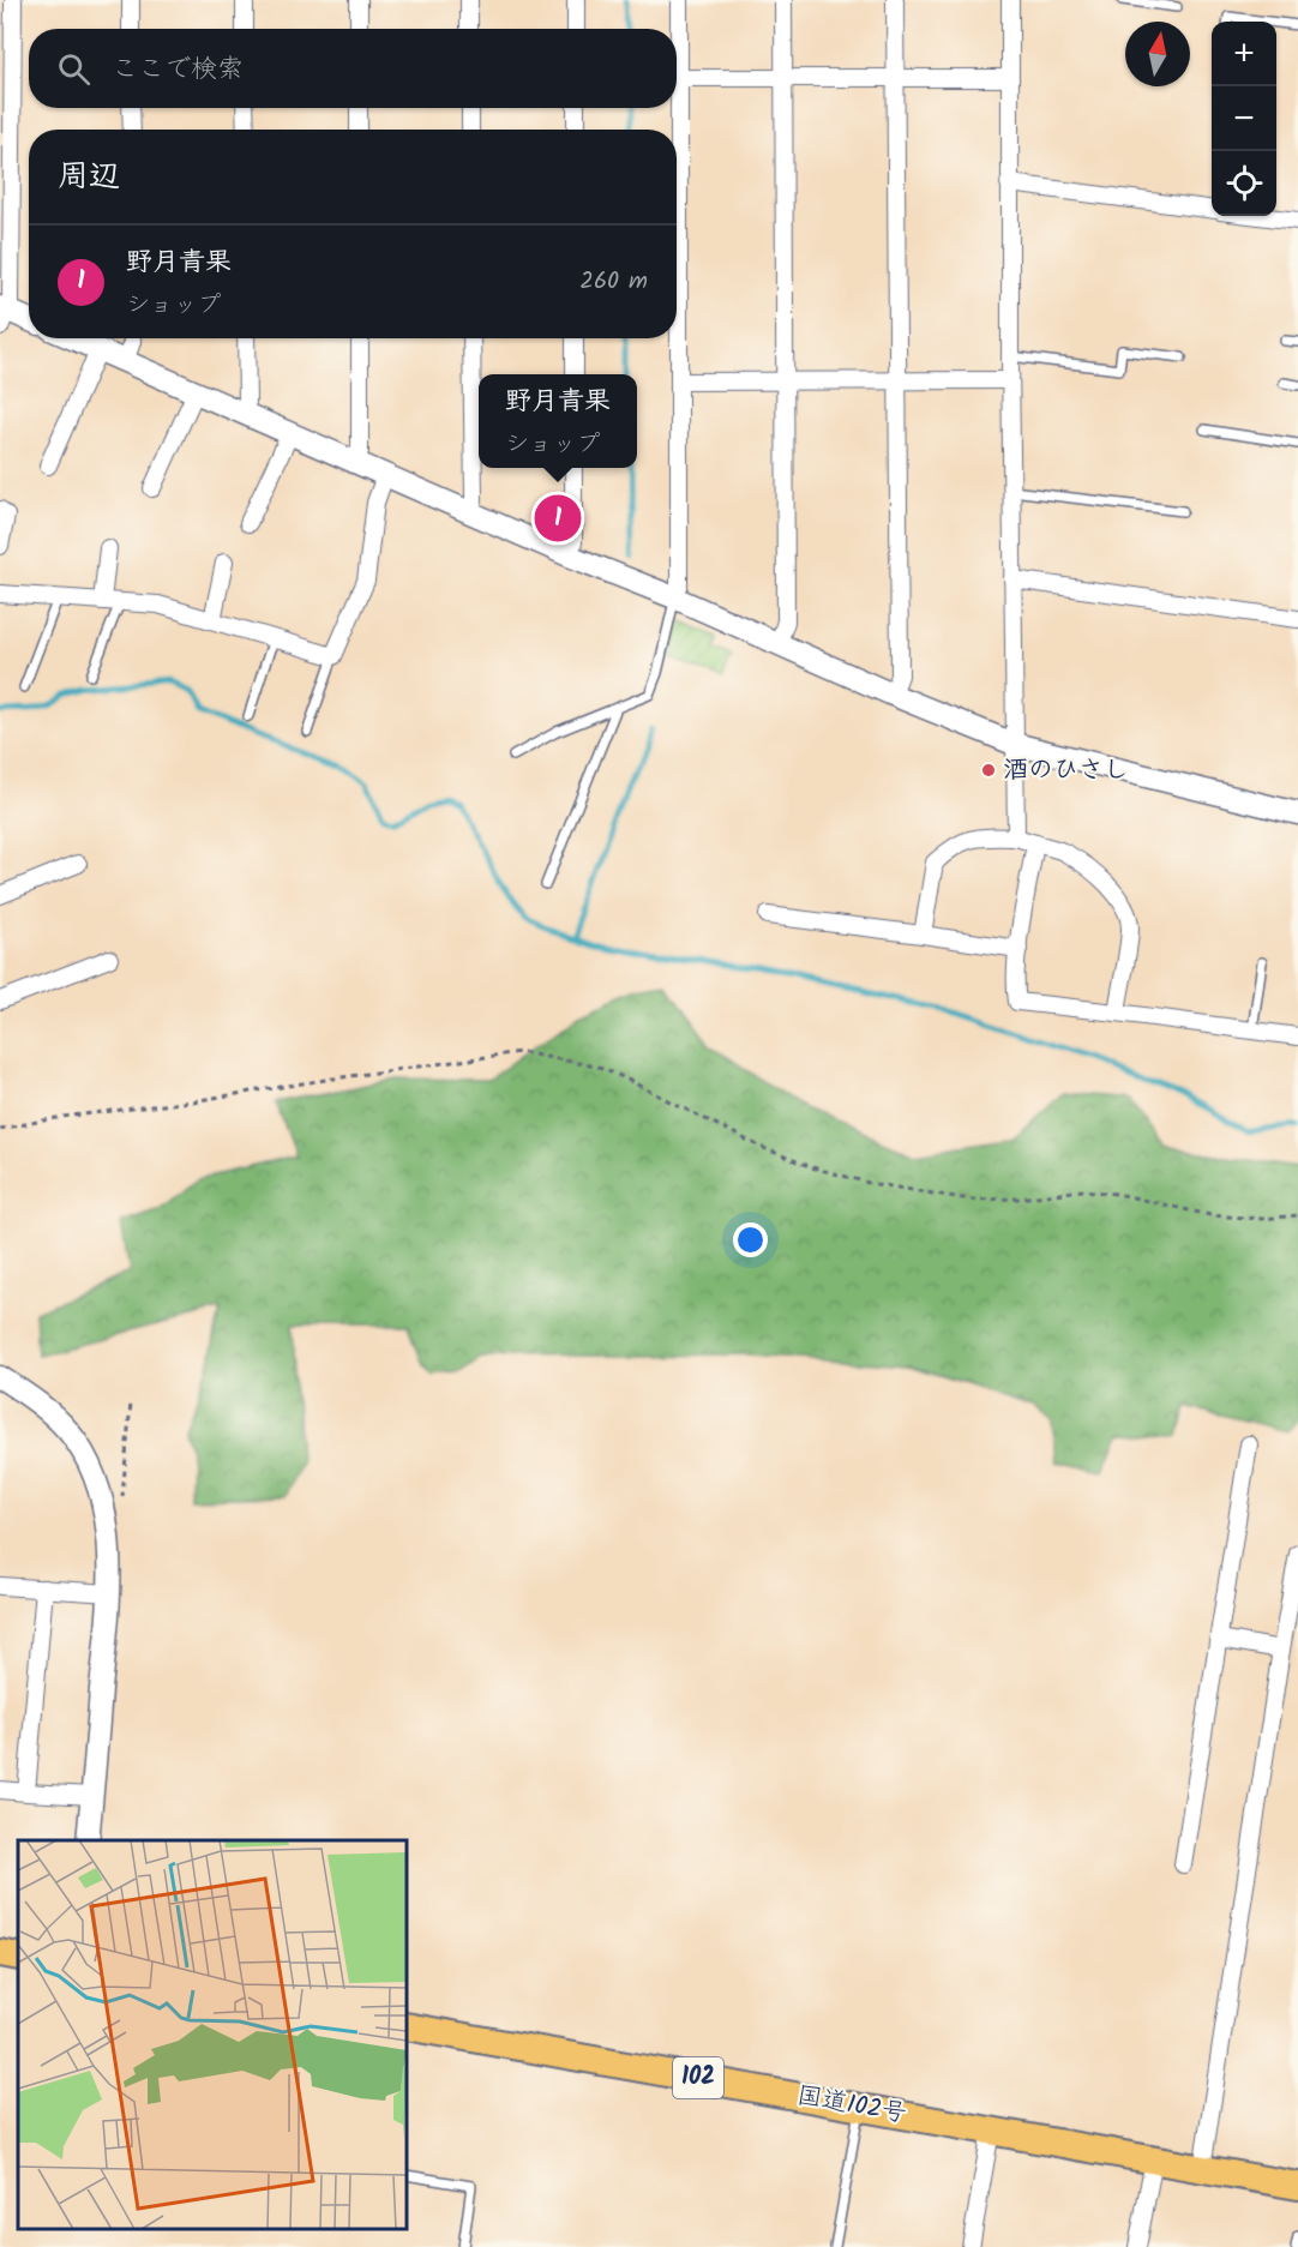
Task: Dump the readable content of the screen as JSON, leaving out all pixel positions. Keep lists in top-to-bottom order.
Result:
{
  "streets": {
    "highway": ["102", "国道102号"]
  },
  "places": ["酒のひさし"],
  "north": "top",
  "page": {
    "map_buttons": ["+", "−"],
    "search": "ここで検索",
    "heading": "周辺",
    "list": [
      {
        "mark": "1",
        "name": "野月青果",
        "note": "ショップ",
        "value": "260 m"
      }
    ],
    "popup": ["野月青果", "ショップ"],
    "pins": "1"
  }
}
